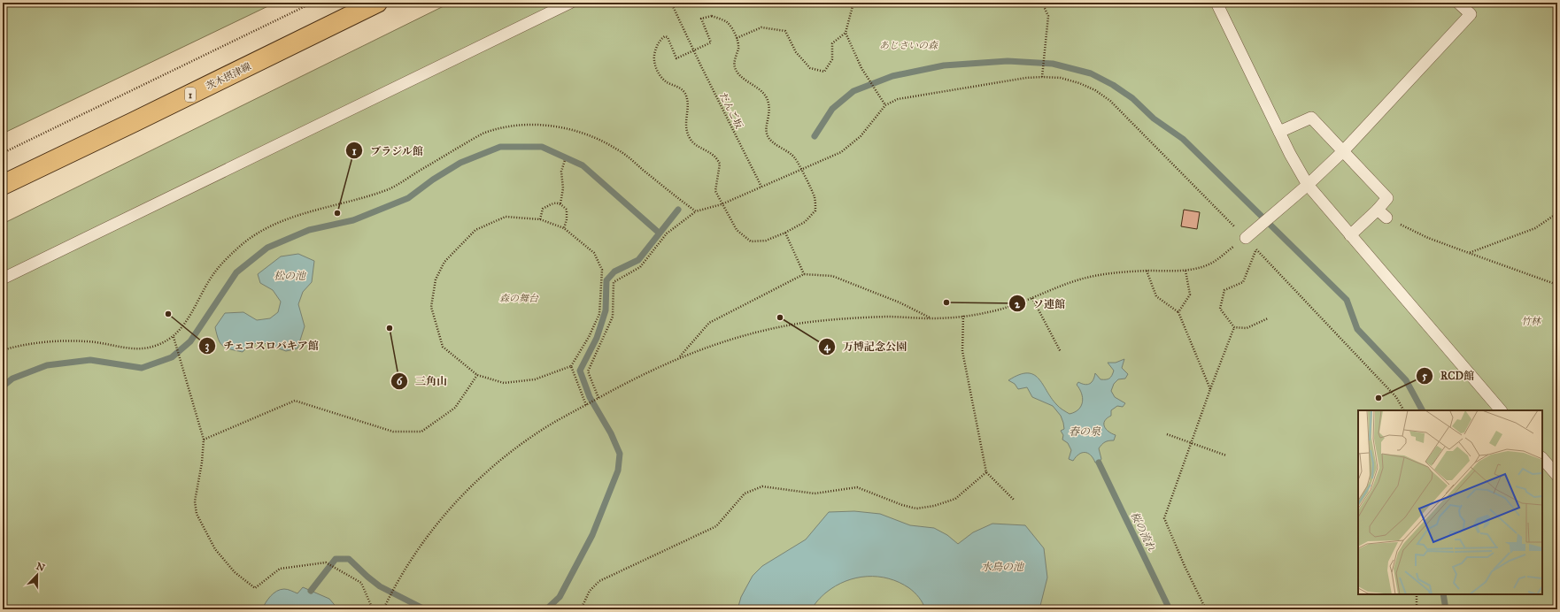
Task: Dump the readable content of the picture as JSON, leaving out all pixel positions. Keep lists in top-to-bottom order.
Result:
{
  "streets": {
    "main road": ["茨木摂津線", "1"],
    "path": ["だんご坂"]
  },
  "water": [
    "松の池",
    "春の泉",
    "桜の流れ",
    "水鳥の池"
  ],
  "parks": ["あじさいの森", "森の舞台", "竹林"],
  "places": [
    "ブラジル館",
    "ソ連館",
    "チェコスロバキア館",
    "万博記念公園",
    "三角山",
    "RCD館"
  ],
  "north": "top"
}
